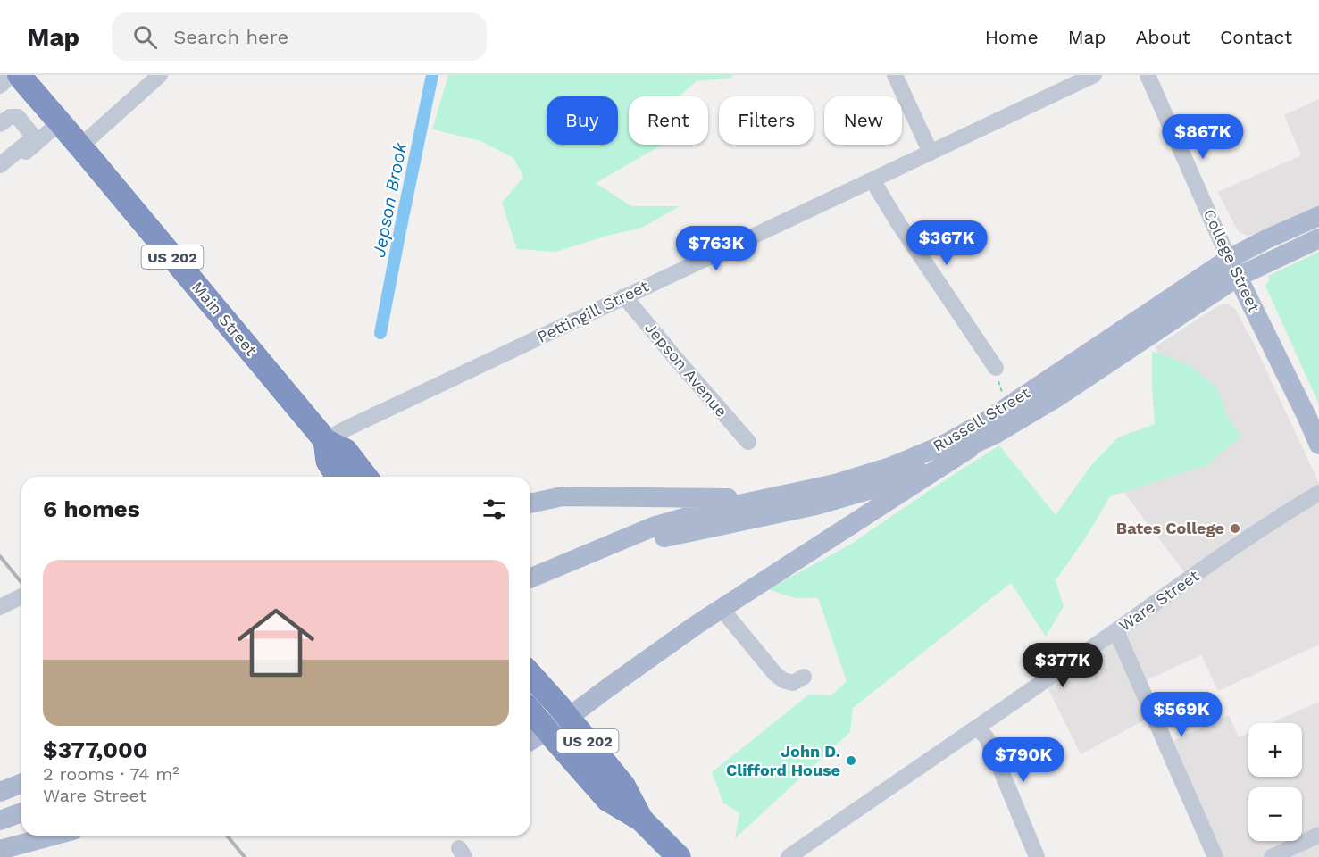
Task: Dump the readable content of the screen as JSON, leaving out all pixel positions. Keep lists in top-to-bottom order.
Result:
{
  "streets": {
    "highway": ["US 202", "Main Street"],
    "main road": ["College Street", "Russell Street"],
    "street": ["Pettingill Street", "Jepson Avenue", "Ware Street"]
  },
  "crossings": [
    ["College Street", "Russell Street"],
    ["Pettingill Street", "Main Street"],
    ["Pettingill Street", "Jepson Avenue"]
  ],
  "water": ["Jepson Brook"],
  "places": ["Bates College", "John D. Clifford House"],
  "page": {
    "header": "Map",
    "search": "Search here",
    "nav": [
      "Home",
      "Map",
      "About",
      "Contact"
    ],
    "chip": [
      "Buy",
      "Rent",
      "Filters",
      "New"
    ],
    "price": [
      "$867K",
      "$367K",
      "$763K",
      "$377K",
      "$569K",
      "$790K"
    ],
    "heading": "6 homes",
    "list": [
      {
        "name": "$377,000",
        "note": "2 rooms · 74 m² · Ware Street"
      }
    ],
    "map_buttons": ["+", "−"]
  }
}
